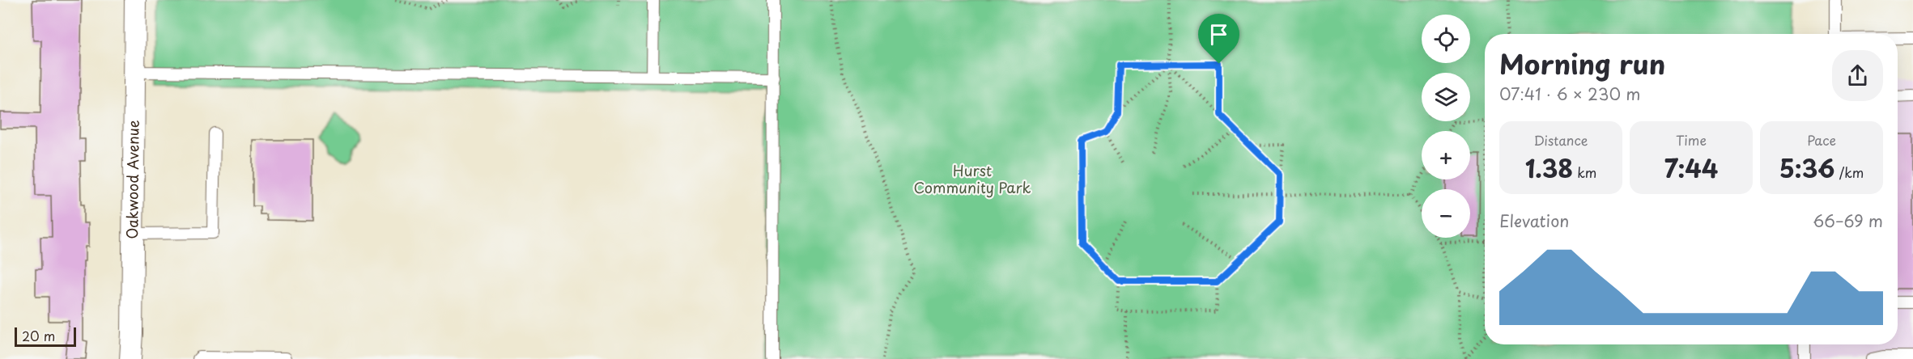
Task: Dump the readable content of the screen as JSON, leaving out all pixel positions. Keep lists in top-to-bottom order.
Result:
{
  "streets": {
    "street": ["Oakwood Avenue"]
  },
  "parks": ["Hurst Community Park"],
  "scale_bar": "20 m",
  "page": {
    "map_buttons": ["+", "−"],
    "heading": ["Morning run", "07:41 · 6 × 230 m"],
    "stats": [
      ["Distance", "1.38 km"],
      ["Time", "7:44"],
      ["Pace", "5:36 /km"]
    ],
    "chart": ["Elevation", "66–69 m"],
    "scale": "20 m"
  }
}
